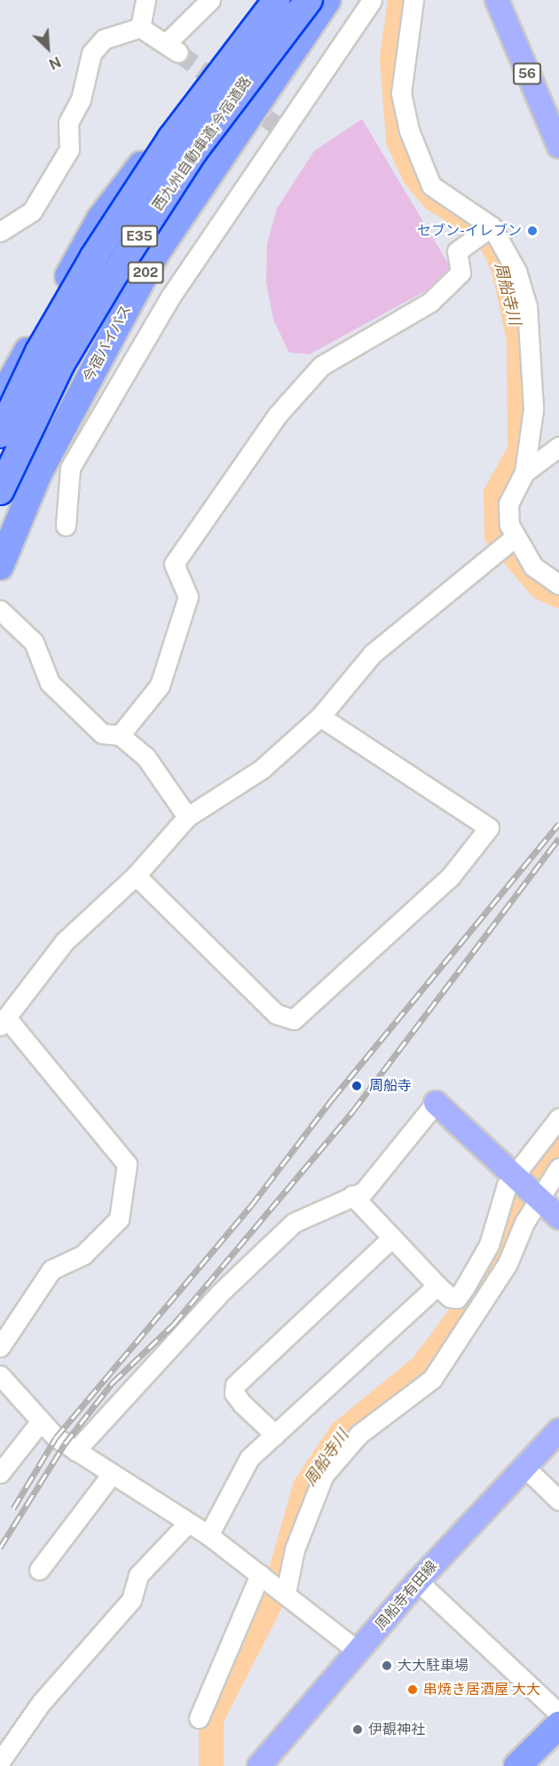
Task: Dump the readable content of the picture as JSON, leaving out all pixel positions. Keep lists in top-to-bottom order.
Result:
{
  "streets": {
    "highway": [
      "西九州自動車道;今宿道路",
      "E35",
      "202",
      "今宿バイパス"
    ],
    "main road": ["56", "周船寺有田線"]
  },
  "water": ["周船寺川"],
  "places": [
    "セブン-イレブン",
    "周船寺",
    "大大駐車場",
    "串焼き居酒屋 大大",
    "伊覩神社"
  ],
  "north": "bottom right"
}
